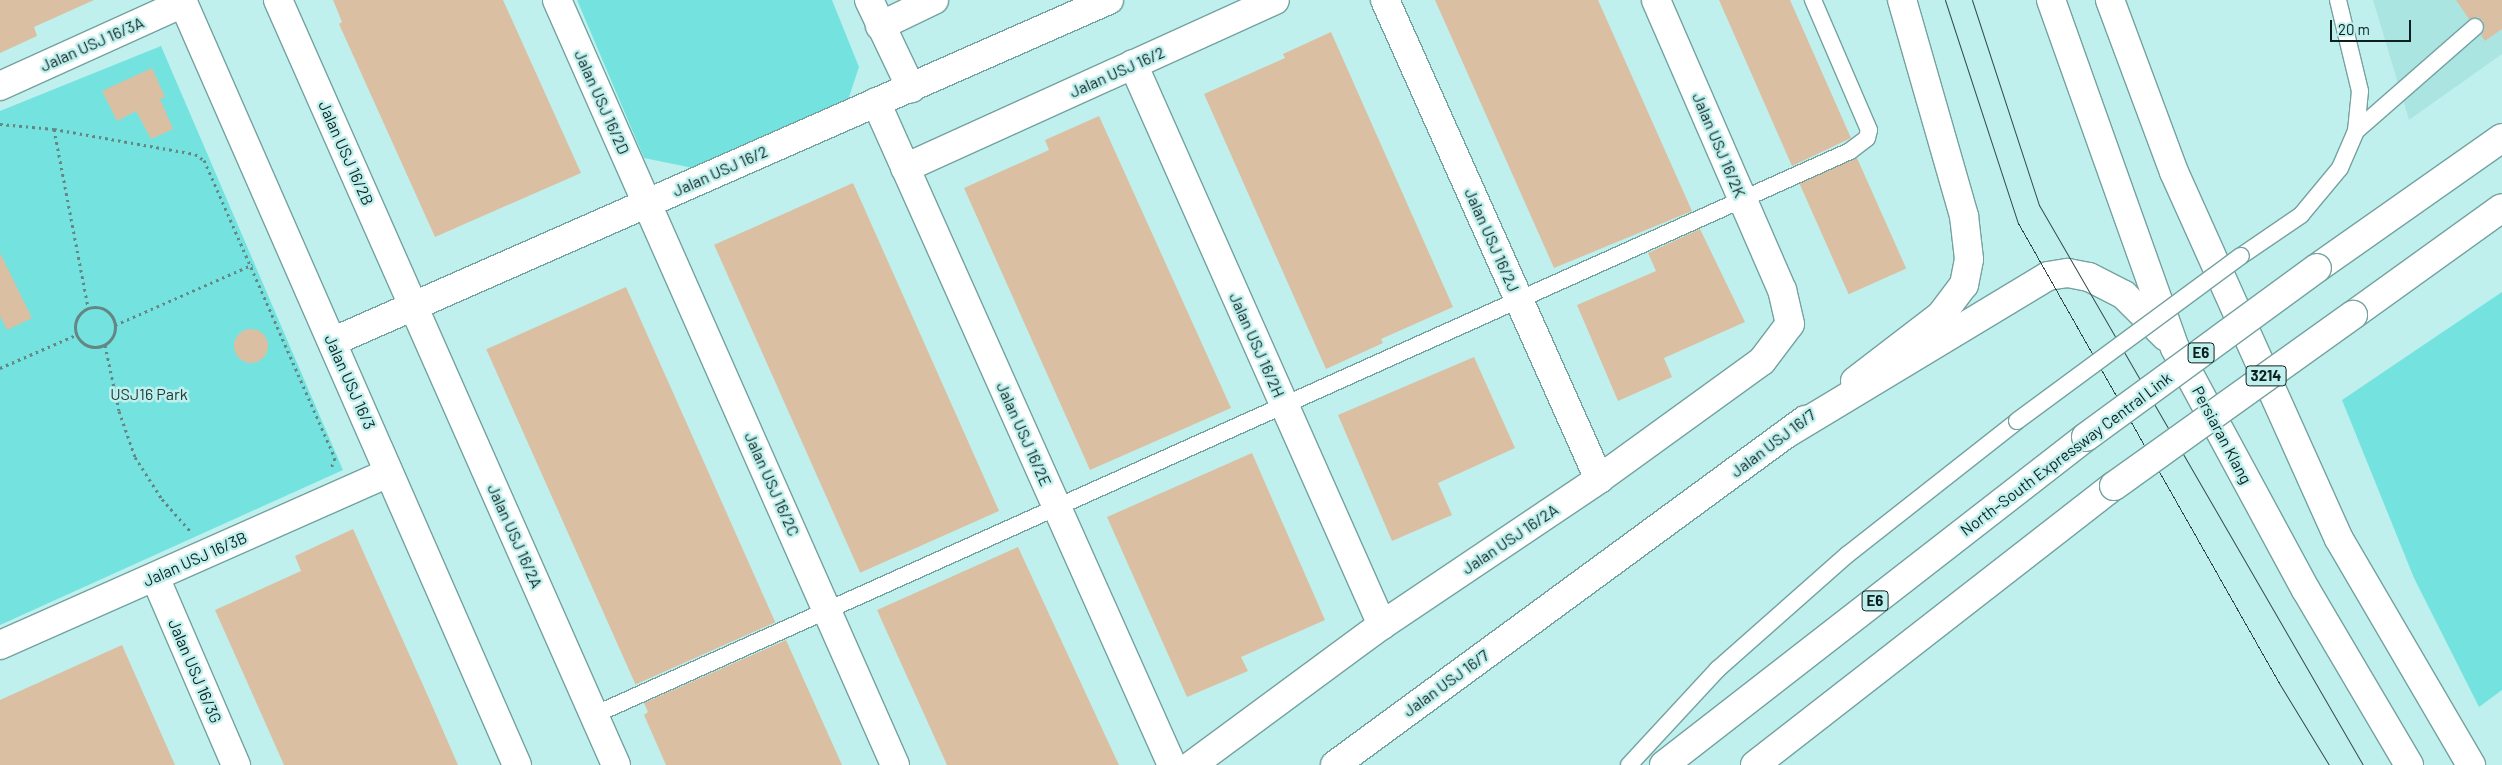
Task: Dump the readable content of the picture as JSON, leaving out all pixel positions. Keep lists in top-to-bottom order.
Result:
{
  "streets": {
    "main road": [
      "Jalan USJ 16/3A",
      "Jalan USJ 16/2",
      "Jalan USJ 16/2D",
      "Jalan USJ 16/2K",
      "Jalan USJ 16/2B",
      "Jalan USJ 16/2J",
      "Jalan USJ 16/2H",
      "E6",
      "3214",
      "Jalan USJ 16/3",
      "Jalan USJ 16/2E",
      "Persiaran Klang",
      "Jalan USJ 16/7",
      "North–South Expressway Central Link",
      "Jalan USJ 16/2C",
      "Jalan USJ 16/2A",
      "Jalan USJ 16/3B",
      "Jalan USJ 16/3G"
    ]
  },
  "crossings": [
    ["Jalan USJ 16/3A", "Jalan USJ 16/3"],
    ["Jalan USJ 16/2", "Jalan USJ 16/2D"],
    ["Jalan USJ 16/2", "Jalan USJ 16/2B"],
    ["Jalan USJ 16/2", "Jalan USJ 16/2H"],
    ["Jalan USJ 16/2", "Jalan USJ 16/3"],
    ["Jalan USJ 16/2", "Jalan USJ 16/2E"],
    ["Jalan USJ 16/2", "Jalan USJ 16/2C"],
    ["Jalan USJ 16/2", "Jalan USJ 16/2A"],
    ["Jalan USJ 16/2D", "Jalan USJ 16/2C"],
    ["Jalan USJ 16/2K", "Jalan USJ 16/2A"],
    ["Jalan USJ 16/2B", "Jalan USJ 16/2A"],
    ["Jalan USJ 16/2J", "Jalan USJ 16/2A"],
    ["Jalan USJ 16/2H", "Jalan USJ 16/2A"],
    ["Jalan USJ 16/3", "Jalan USJ 16/3B"],
    ["Jalan USJ 16/3B", "Jalan USJ 16/3G"]
  ],
  "parks": ["USJ16 Park"],
  "scale_bar": "20 m"
}
